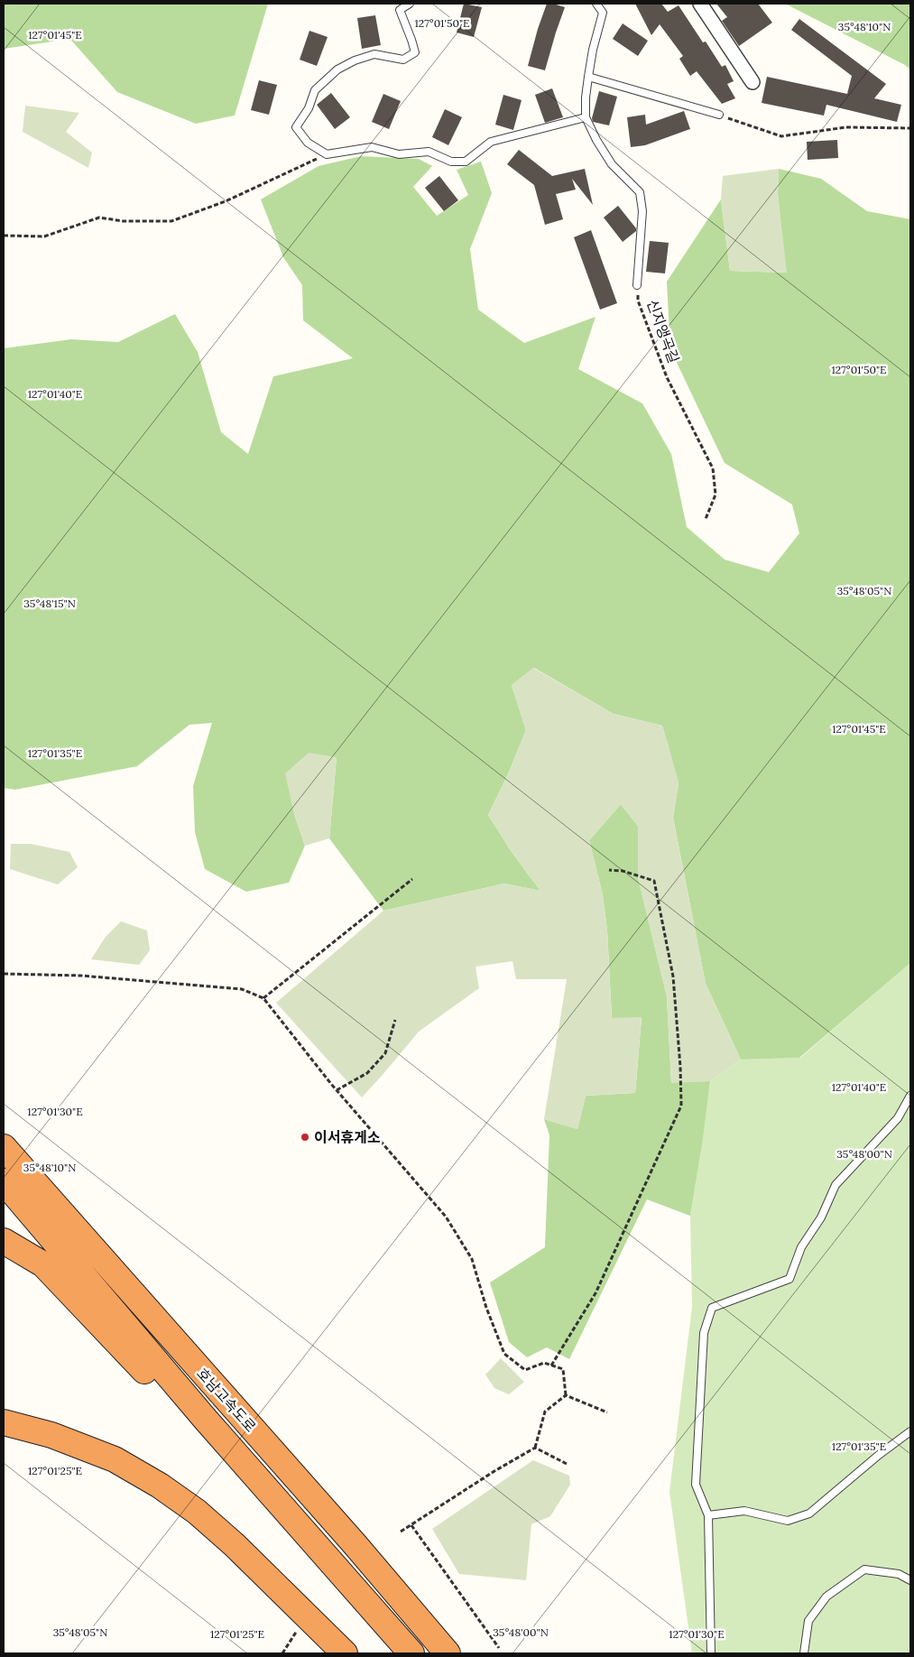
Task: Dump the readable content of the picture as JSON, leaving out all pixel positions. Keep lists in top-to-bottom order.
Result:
{
  "streets": {
    "highway": ["호남고속도로"],
    "lane": ["신지앵곡길"]
  },
  "places": ["이서휴게소"],
  "coordinates": [
    "127°01'50\"E",
    "35°48'10\"N",
    "127°01'45\"E",
    "127°01'40\"E",
    "35°48'05\"N",
    "35°48'15\"N",
    "127°01'35\"E",
    "127°01'30\"E",
    "35°48'00\"N",
    "127°01'25\"E"
  ]
}
